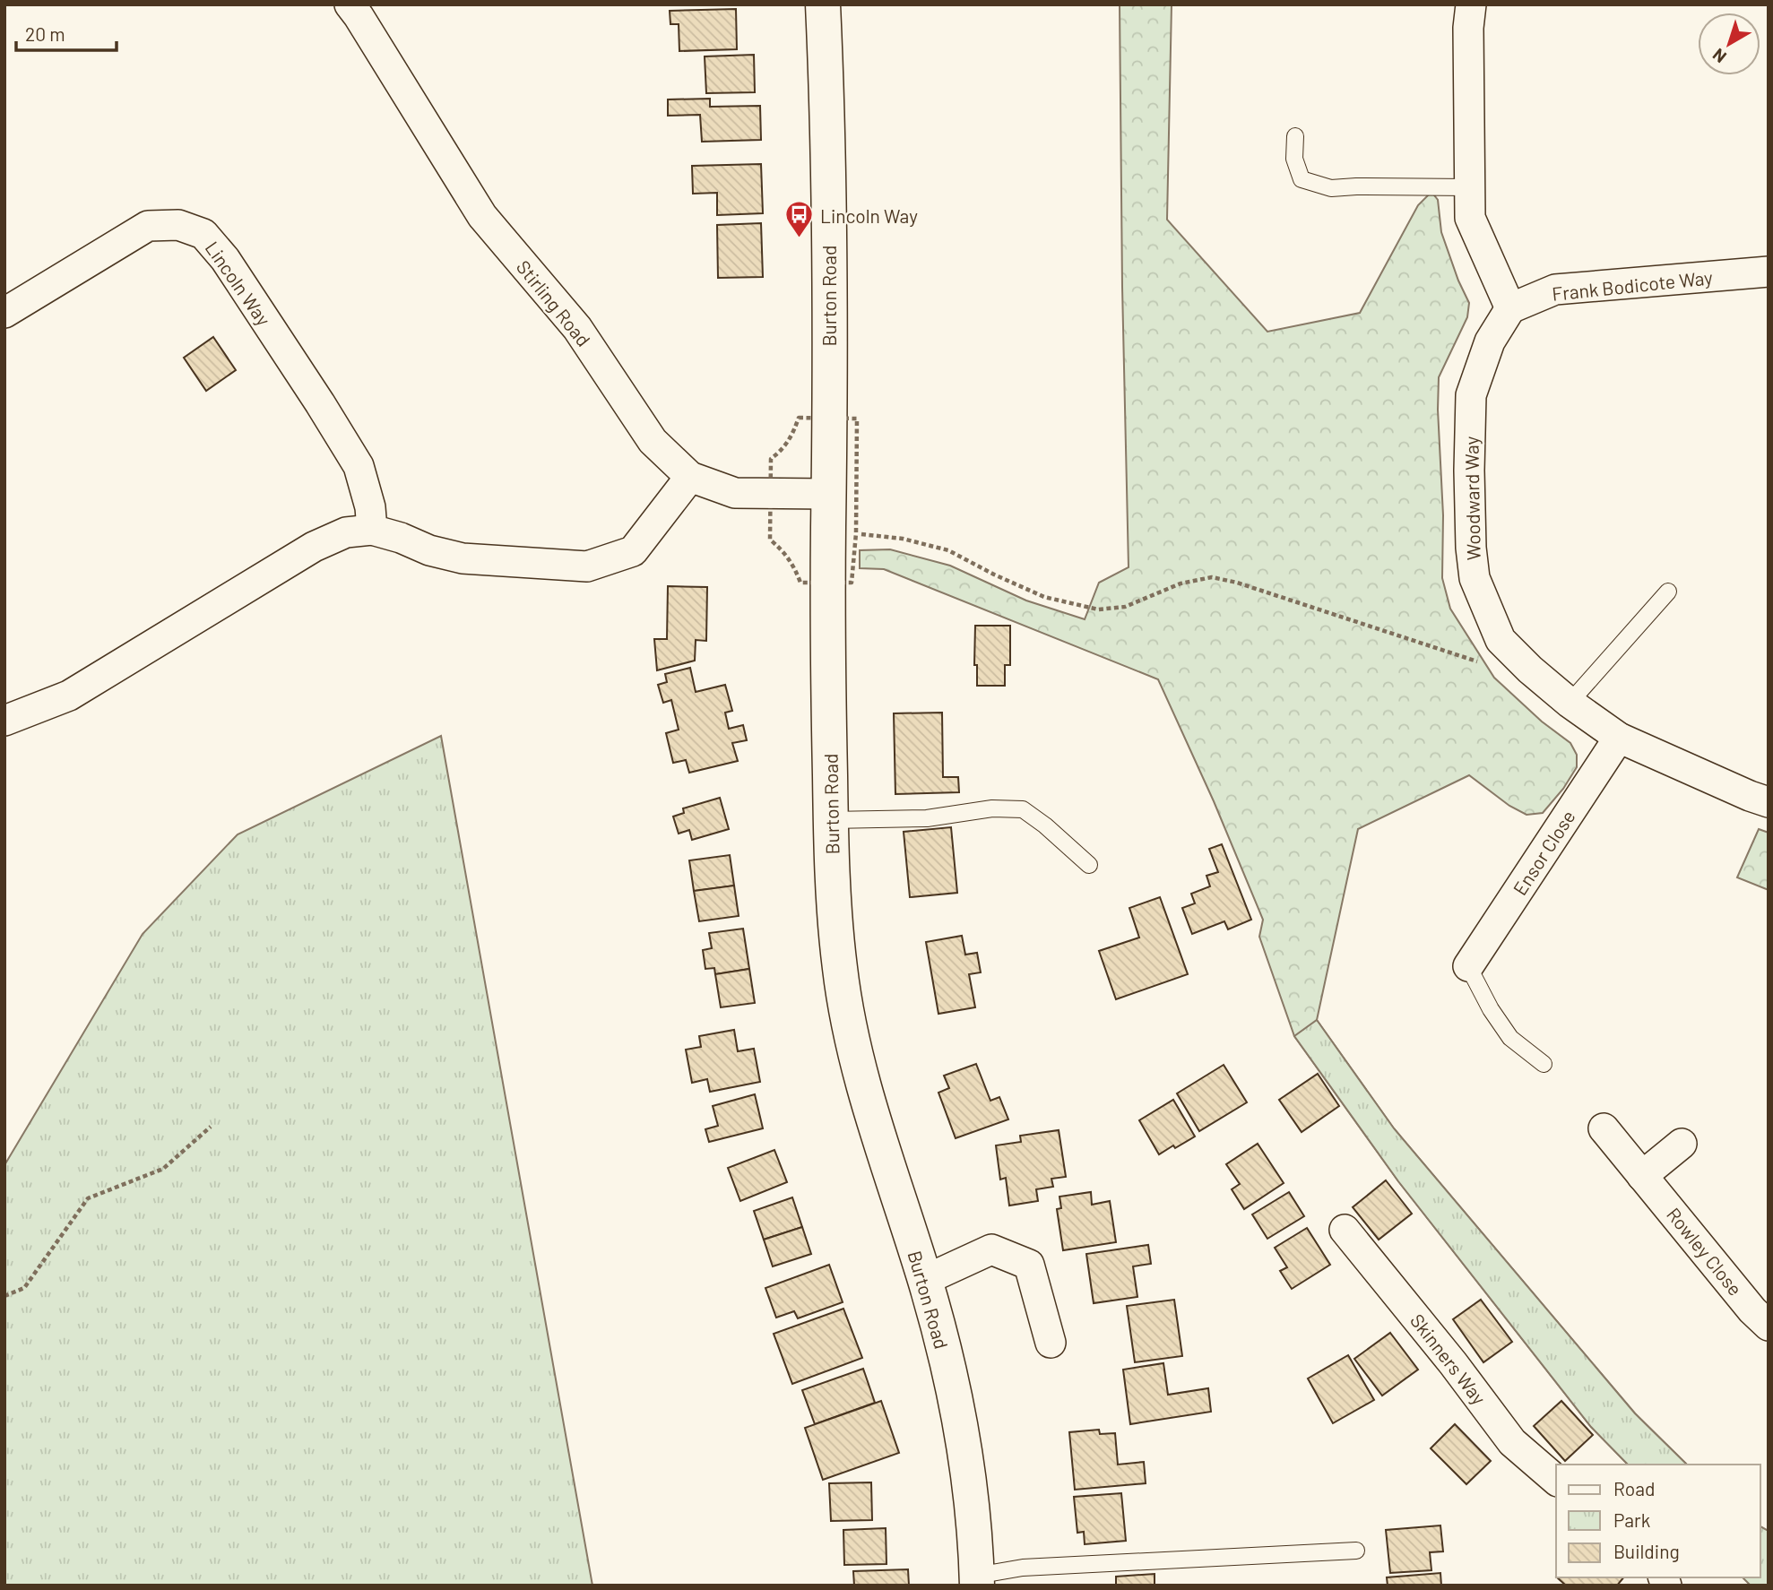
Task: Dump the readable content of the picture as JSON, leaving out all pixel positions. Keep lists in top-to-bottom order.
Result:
{
  "streets": {
    "highway": ["Burton Road"],
    "street": [
      "Lincoln Way",
      "Frank Bodicote Way",
      "Stirling Road",
      "Woodward Way",
      "Ensor Close",
      "Rowley Close",
      "Skinners Way"
    ]
  },
  "crossings": [
    ["Frank Bodicote Way", "Woodward Way"],
    ["Burton Road", "Stirling Road"],
    ["Woodward Way", "Ensor Close"]
  ],
  "places": {
    "bus stop": ["Lincoln Way"]
  },
  "legend": ["Road", "Park", "Building"],
  "scale_bar": "20 m",
  "north": "bottom left"
}
